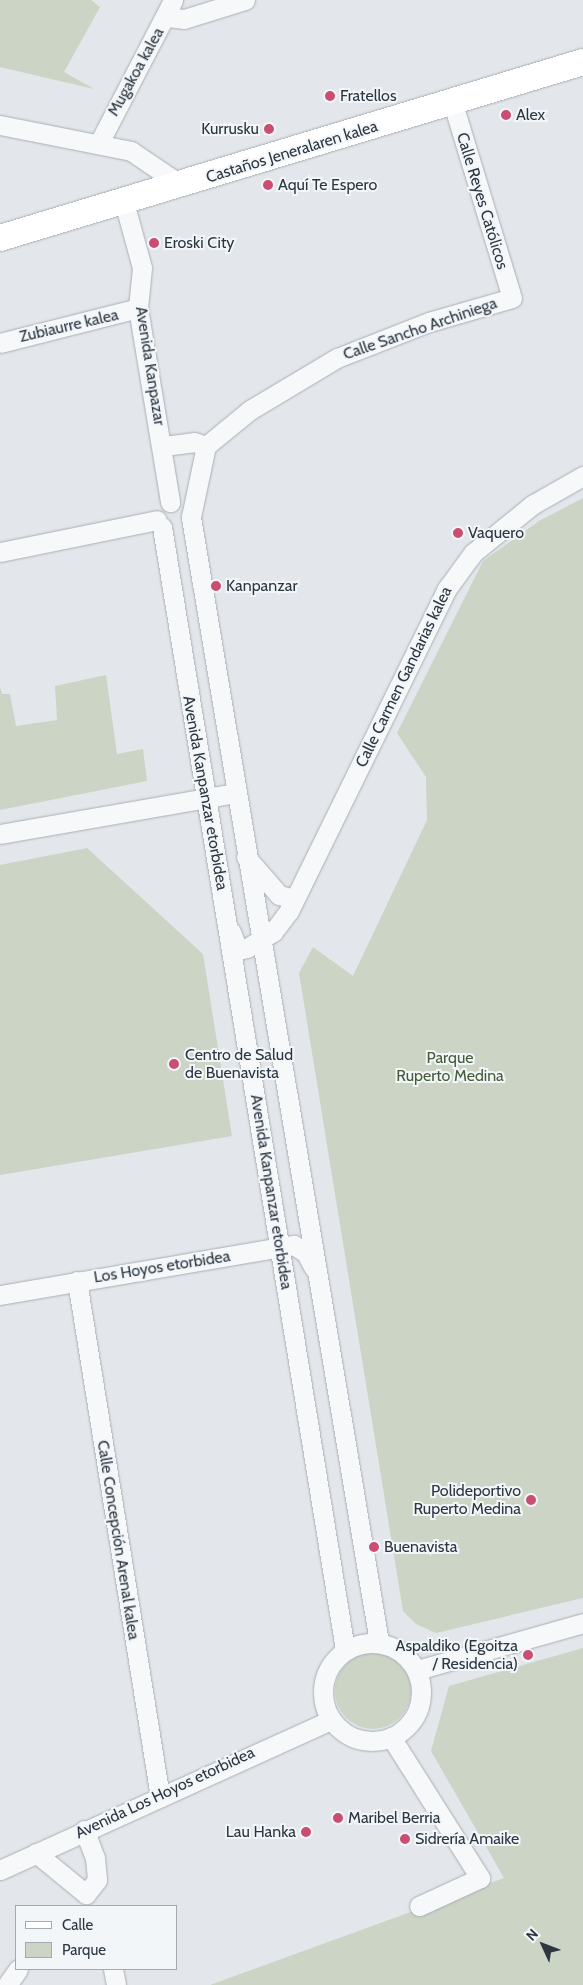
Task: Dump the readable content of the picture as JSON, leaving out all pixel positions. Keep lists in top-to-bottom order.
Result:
{
  "streets": {
    "street": [
      "Mugakoa kalea",
      "Castaños Jeneralaren kalea",
      "Calle Reyes Católicos",
      "Zubiaurre kalea",
      "Calle Sancho Archiniega",
      "Avenida Kanpazar",
      "Calle Carmen Gandarias kalea",
      "Avenida Kanpanzar etorbidea",
      "Los Hoyos etorbidea",
      "Calle Concepción Arenal kalea",
      "Avenida Los Hoyos etorbidea"
    ]
  },
  "crossings": [
    ["Castaños Jeneralaren kalea", "Calle Reyes Católicos"],
    ["Castaños Jeneralaren kalea", "Avenida Kanpazar"],
    ["Calle Reyes Católicos", "Calle Sancho Archiniega"],
    ["Zubiaurre kalea", "Avenida Kanpazar"],
    ["Avenida Kanpazar", "Avenida Kanpanzar etorbidea"],
    ["Calle Carmen Gandarias kalea", "Avenida Kanpanzar etorbidea"],
    ["Avenida Kanpanzar etorbidea", "Los Hoyos etorbidea"],
    ["Avenida Kanpanzar etorbidea", "Avenida Los Hoyos etorbidea"],
    ["Los Hoyos etorbidea", "Calle Concepción Arenal kalea"],
    ["Calle Concepción Arenal kalea", "Avenida Los Hoyos etorbidea"]
  ],
  "parks": ["Parque Ruperto Medina"],
  "places": [
    "Fratellos",
    "Alex",
    "Kurrusku",
    "Aquí Te Espero",
    "Eroski City",
    "Vaquero",
    "Kanpanzar",
    "Centro de Salud de Buenavista",
    "Polideportivo Ruperto Medina",
    "Buenavista",
    "Aspaldiko (Egoitza / Residencia)",
    "Maribel Berria",
    "Lau Hanka",
    "Sidrería Amaike"
  ],
  "legend": ["Calle", "Parque"],
  "north": "top left"
}
